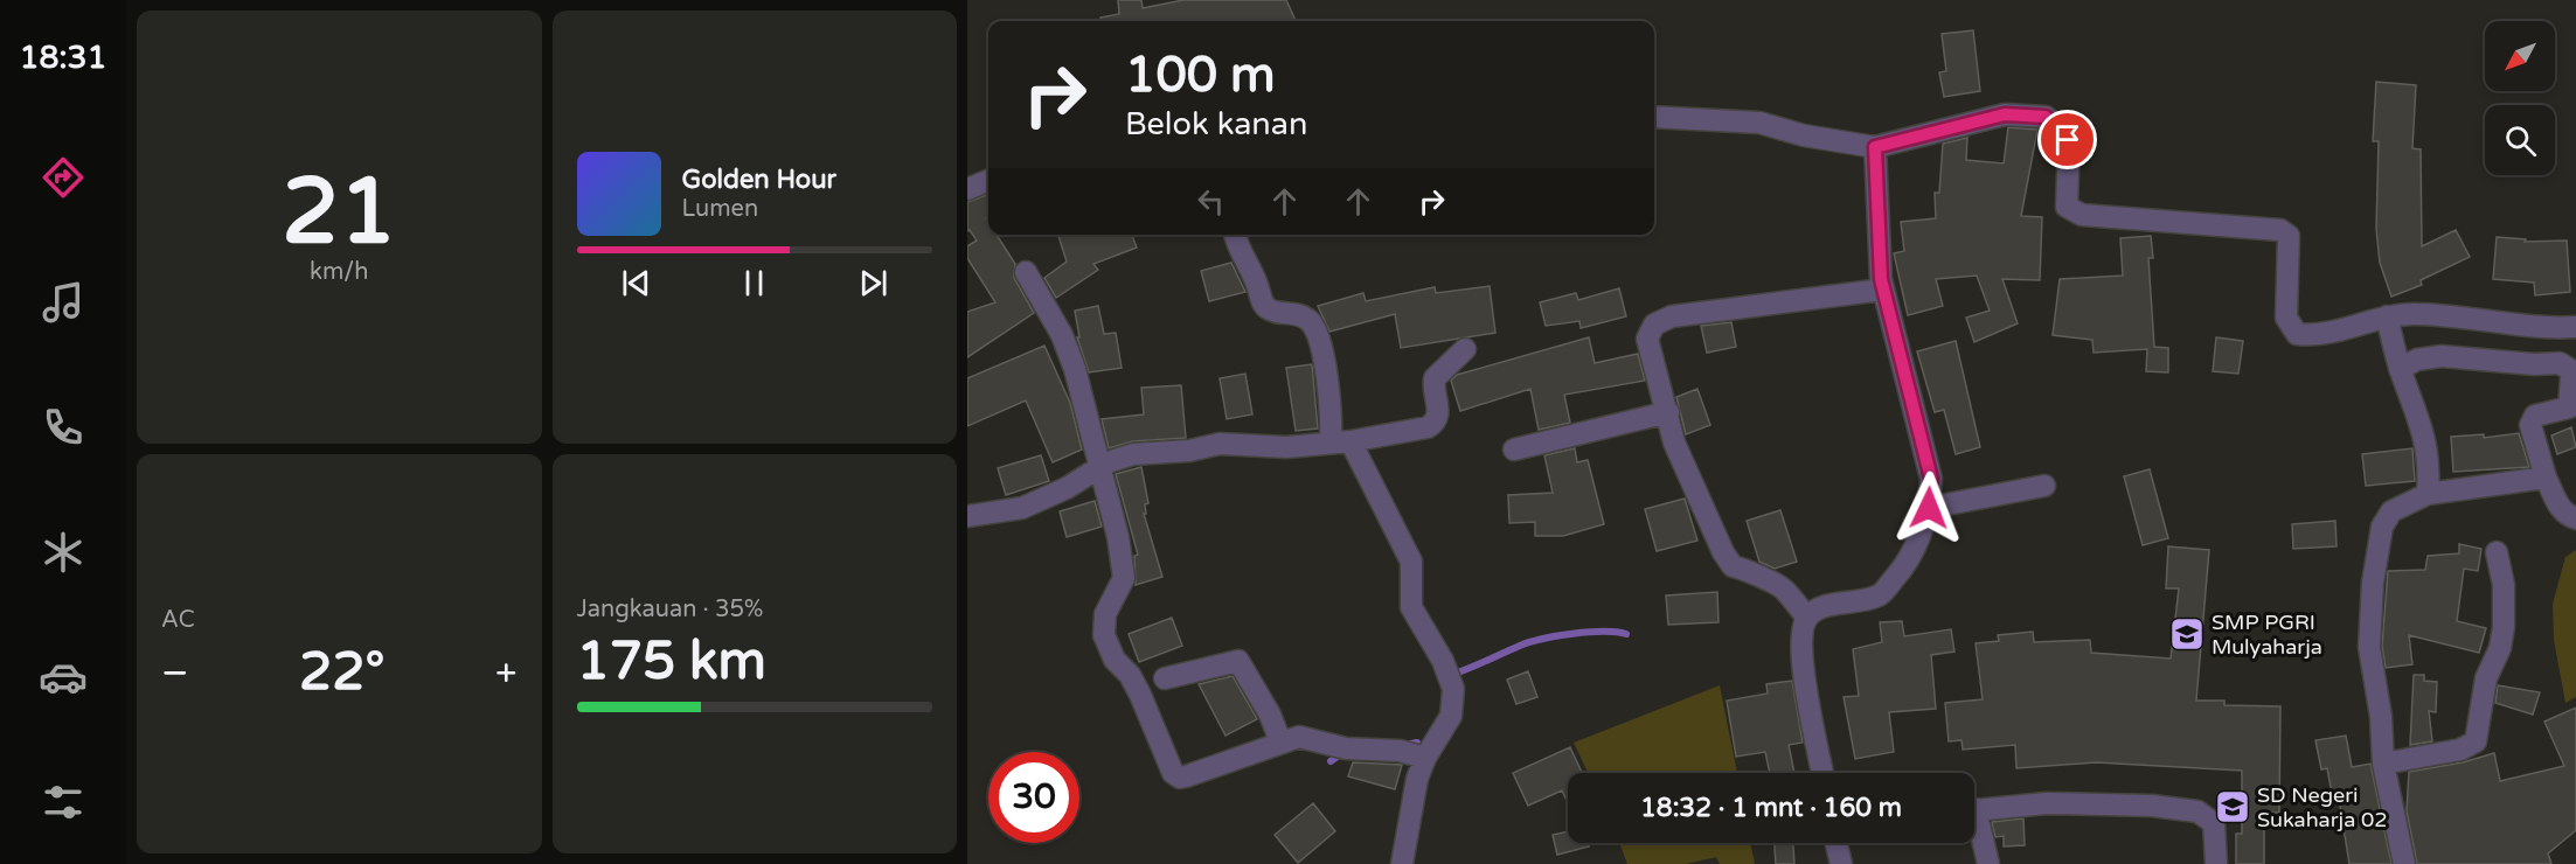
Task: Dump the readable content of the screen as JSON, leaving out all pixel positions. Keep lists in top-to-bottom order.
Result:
{
  "places": {
    "school or university": ["SMP PGRI Mulyaharja", "SD Negeri Sukaharja 02"]
  },
  "north": "bottom left",
  "page": {
    "tabs": "18:31",
    "tile": [
      ["21", "km/h"],
      "AC",
      ["Jangkauan · 35%", "175 km"]
    ],
    "turn": ["100 m", "Belok kanan"],
    "song": ["Golden Hour", "Lumen"],
    "heat": ["−", "22°", "+"],
    "limit": "30",
    "trip": "18:32 · 1 mnt · 160 m"
  }
}
